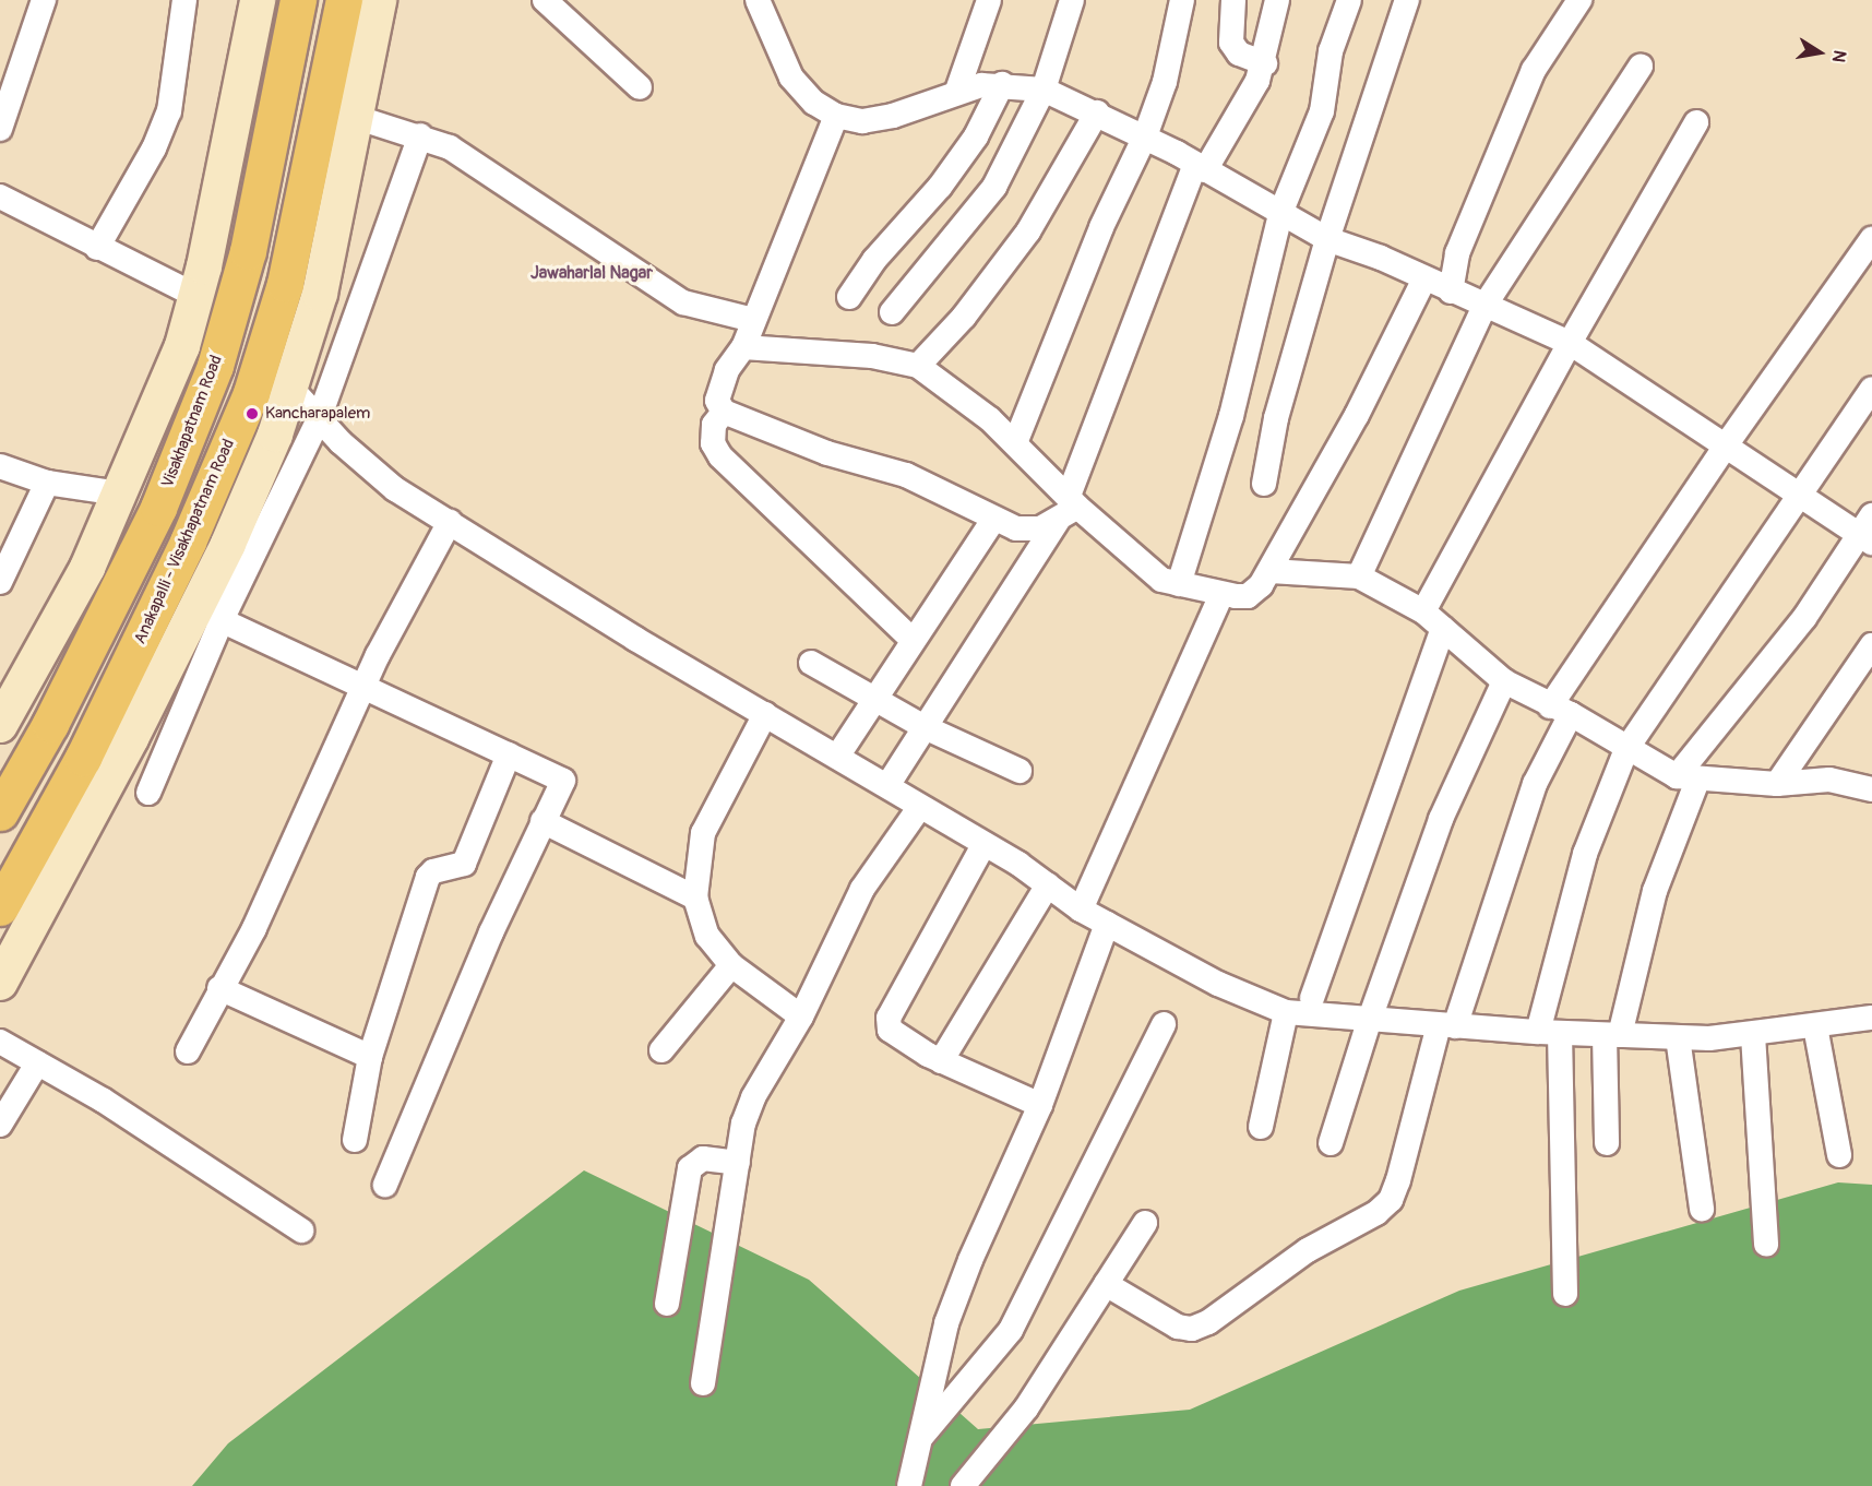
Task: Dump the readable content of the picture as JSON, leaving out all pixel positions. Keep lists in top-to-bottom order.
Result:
{
  "streets": {
    "main road": ["Visakhapatnam Road", "Anakapalli - Visakhapatnam Road"]
  },
  "districts": ["Jawaharlal Nagar"],
  "places": ["Kancharapalem"],
  "north": "right"
}
